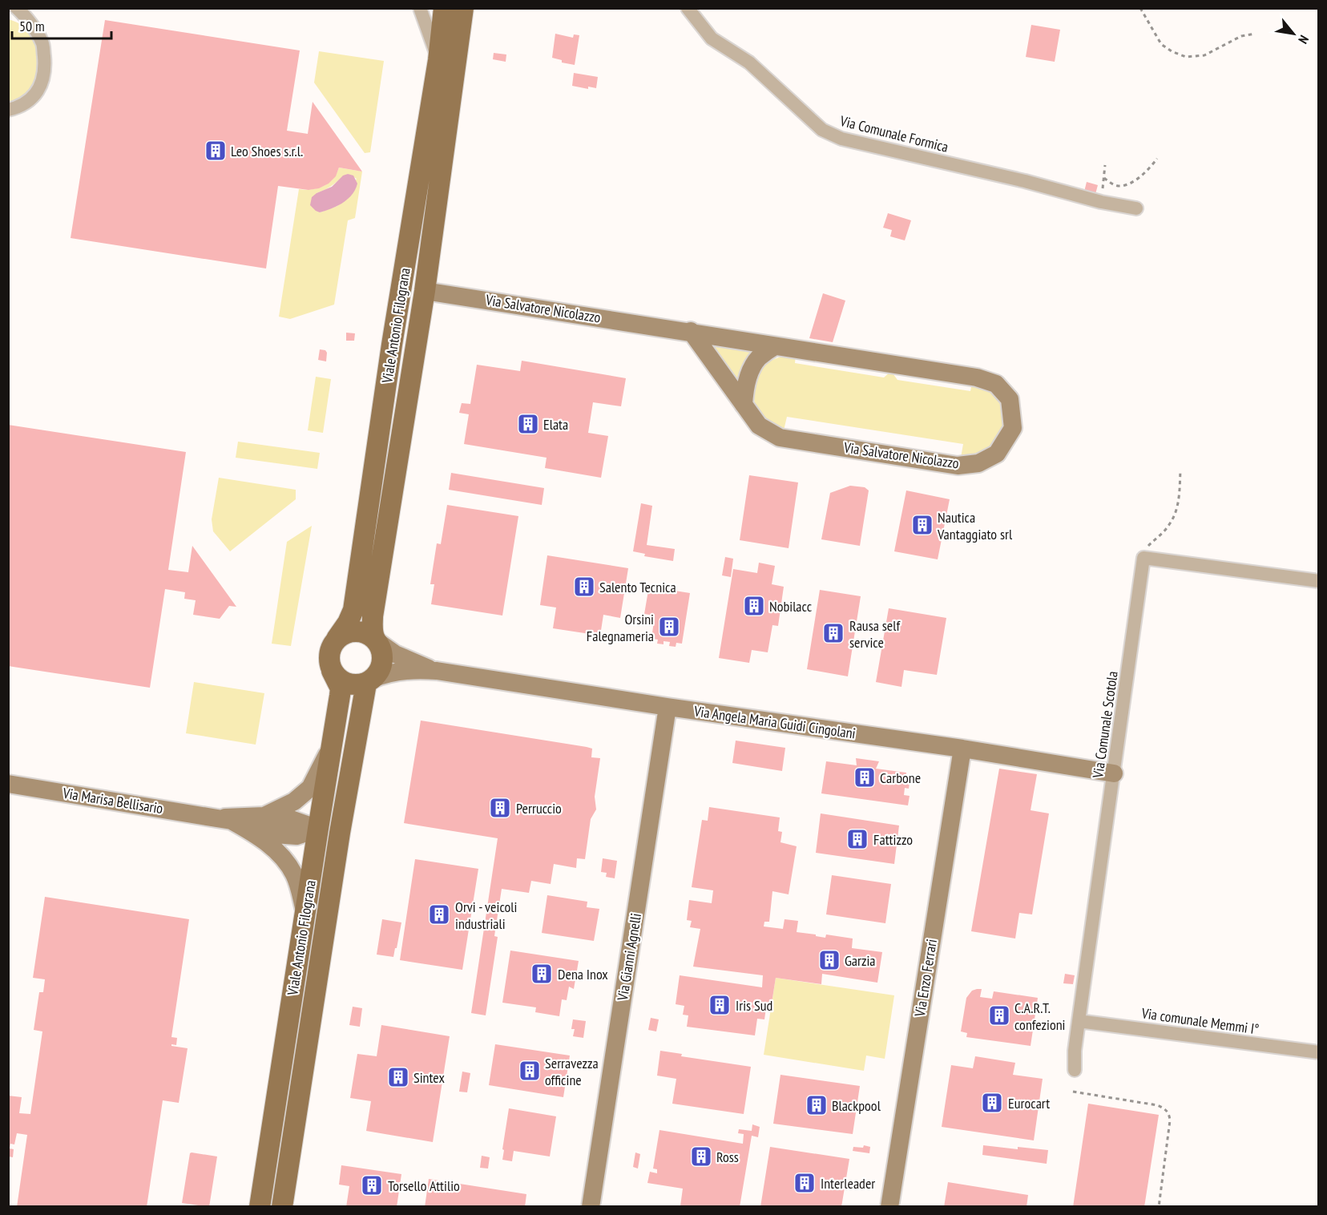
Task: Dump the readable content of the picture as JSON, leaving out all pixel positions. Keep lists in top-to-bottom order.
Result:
{
  "streets": {
    "main road": ["Viale Antonio Filograna"],
    "street": [
      "Via Comunale Formica",
      "Via Salvatore Nicolazzo",
      "Via Angela Maria Guidi Cingolani",
      "Via Comunale Scotola",
      "Via Marisa Bellisario",
      "Via Gianni Agnelli",
      "Via Enzo Ferrari",
      "Via comunale Memmi I°"
    ]
  },
  "crossings": [
    ["Via Salvatore Nicolazzo", "Viale Antonio Filograna"],
    ["Viale Antonio Filograna", "Via Marisa Bellisario"],
    ["Via Angela Maria Guidi Cingolani", "Via Comunale Scotola"],
    ["Via Angela Maria Guidi Cingolani", "Via Gianni Agnelli"],
    ["Via Angela Maria Guidi Cingolani", "Via Enzo Ferrari"],
    ["Via Comunale Scotola", "Via comunale Memmi I°"]
  ],
  "places": {
    "building": [
      "Leo Shoes s.r.l.",
      "Elata",
      "Nautica Vantaggiato srl",
      "Salento Tecnica",
      "Nobilacc",
      "Orsini Falegnameria",
      "Rausa self service",
      "Carbone",
      "Perruccio",
      "Fattizzo",
      "Orvi - veicoli industriali",
      "Garzia",
      "Dena Inox",
      "Iris Sud",
      "C.A.R.T. confezioni",
      "Serravezza officine",
      "Sintex",
      "Eurocart",
      "Blackpool",
      "Ross",
      "Interleader",
      "Torsello Attilio"
    ]
  },
  "scale_bar": "50 m",
  "north": "bottom right"
}
